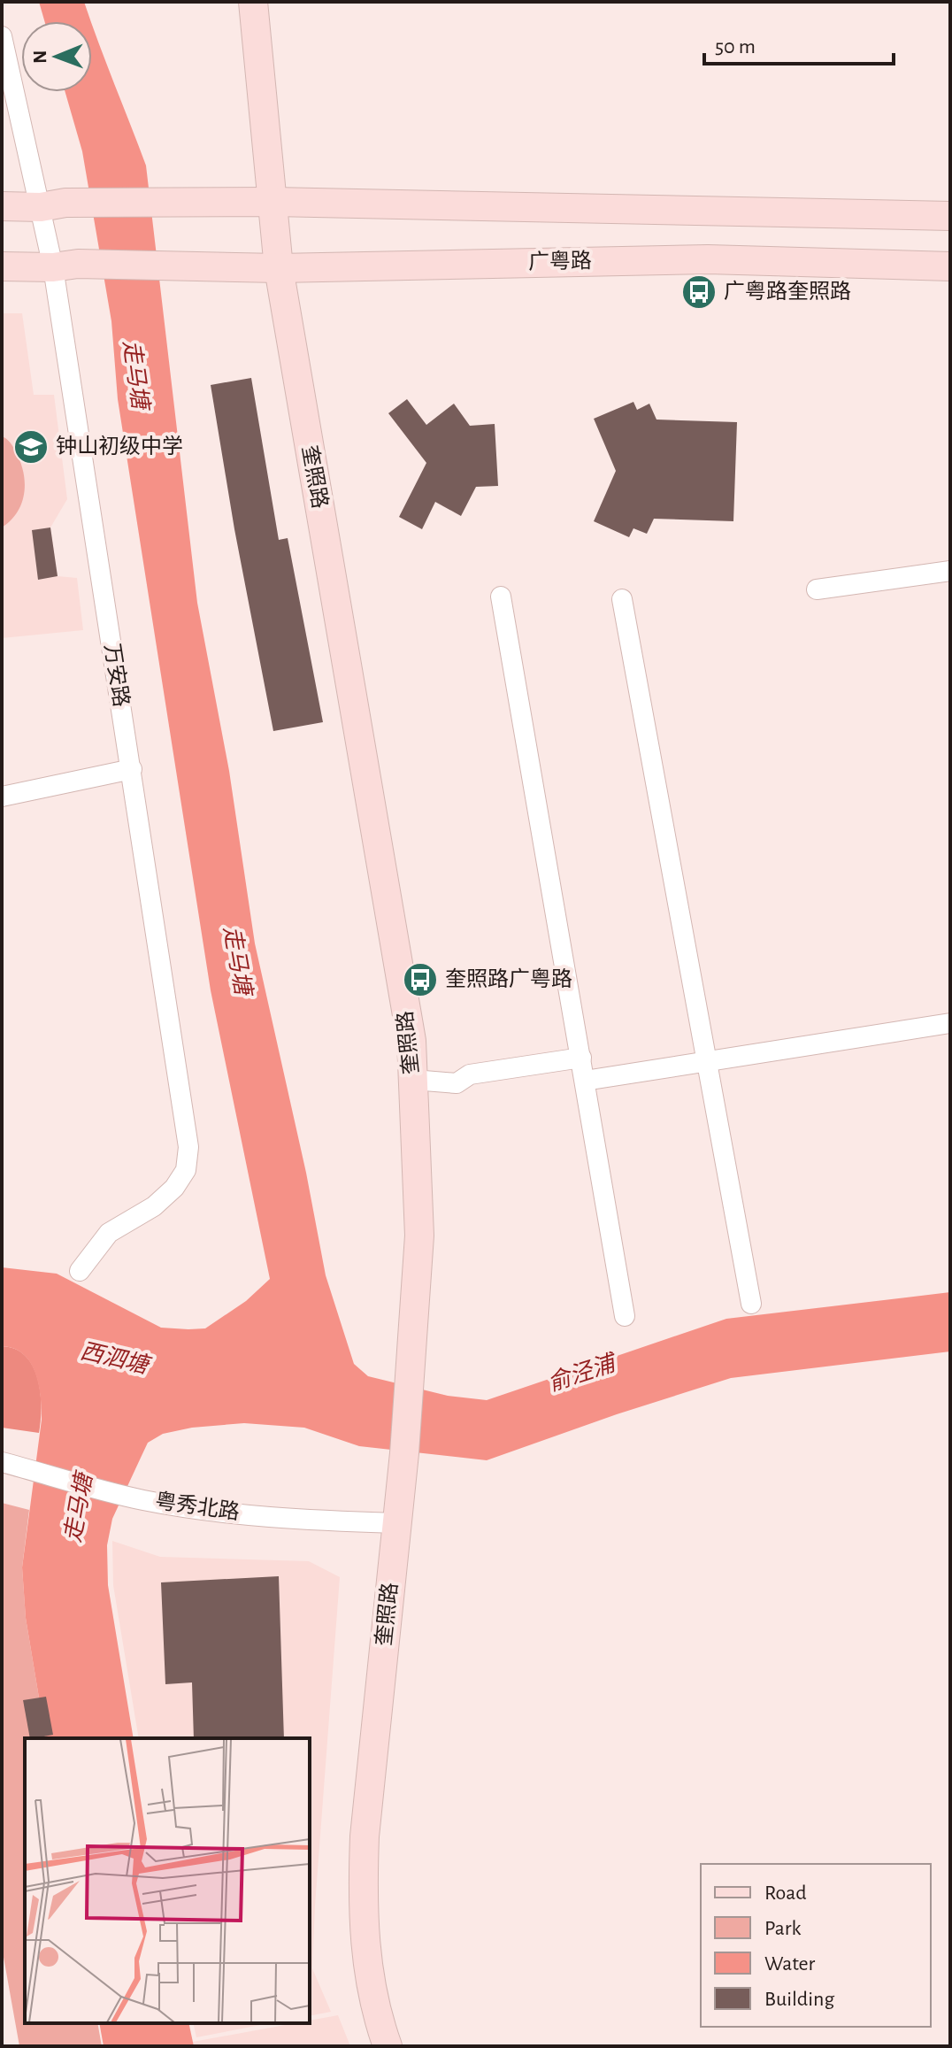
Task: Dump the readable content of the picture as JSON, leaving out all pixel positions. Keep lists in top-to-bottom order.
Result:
{
  "streets": {
    "main road": ["广粤路", "奎照路"],
    "street": ["万安路", "粤秀北路"]
  },
  "crossings": [
    ["广粤路", "奎照路"],
    ["广粤路", "万安路"],
    ["奎照路", "粤秀北路"]
  ],
  "water": ["走马塘", "西泗塘", "俞泾浦"],
  "places": {
    "bus stop": ["广粤路奎照路", "奎照路广粤路"],
    "school or university": ["钟山初级中学"]
  },
  "legend": [
    "Road",
    "Park",
    "Water",
    "Building"
  ],
  "scale_bar": "50 m",
  "north": "left"
}
